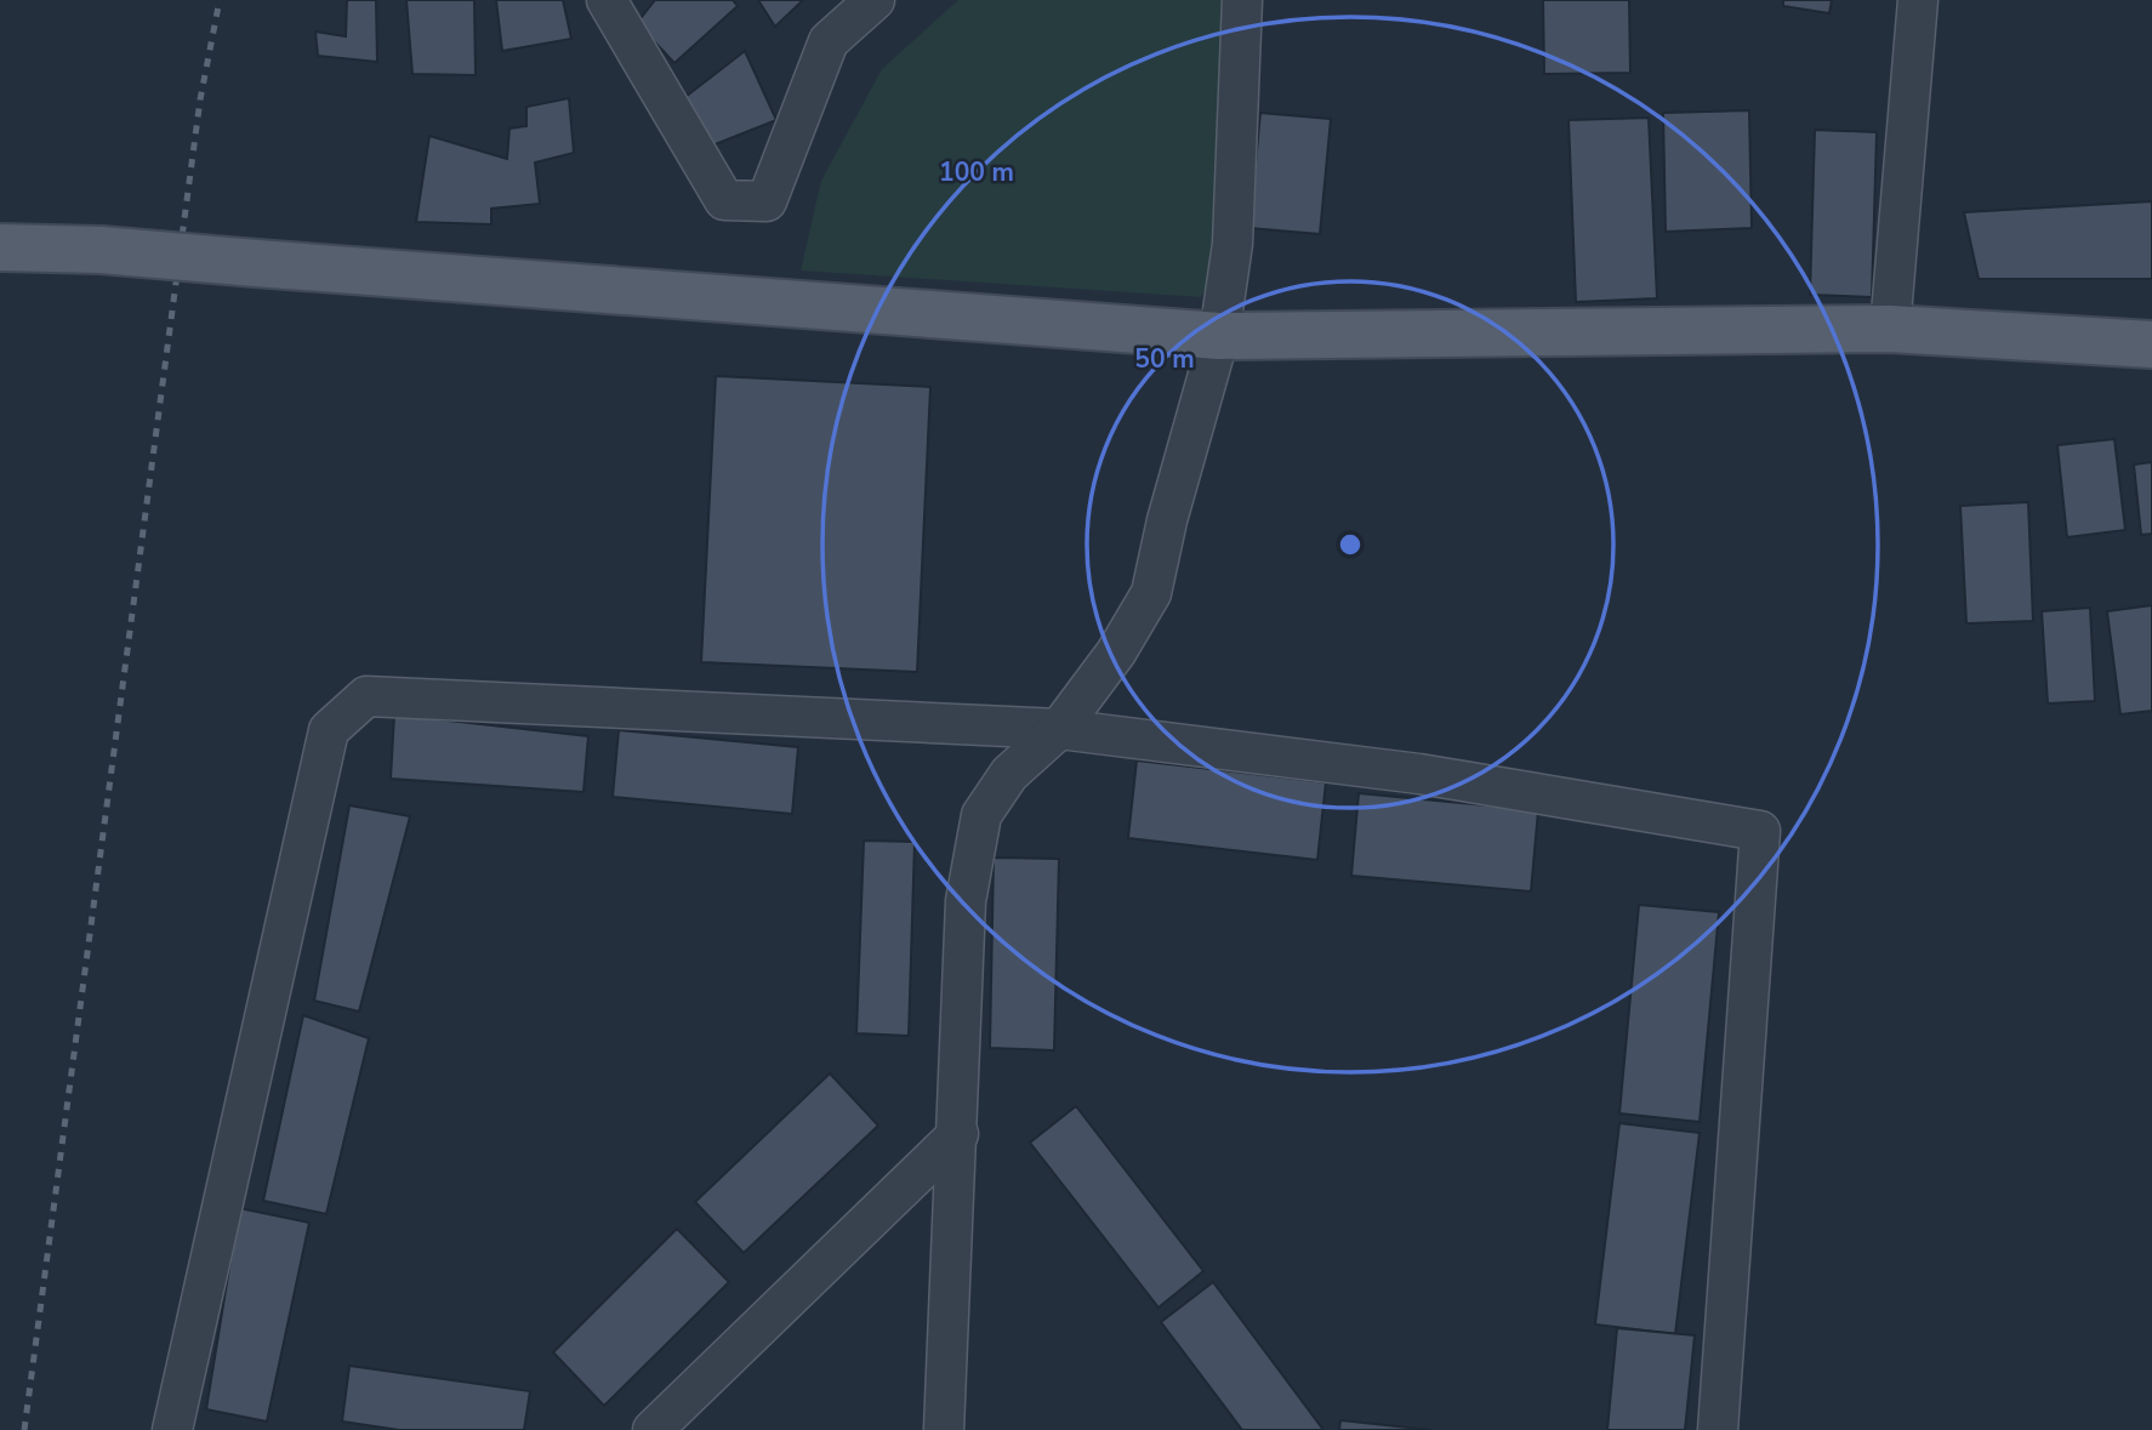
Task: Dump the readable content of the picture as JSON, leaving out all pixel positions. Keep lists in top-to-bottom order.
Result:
{
  "rings": ["100 m", "50 m"]
}
